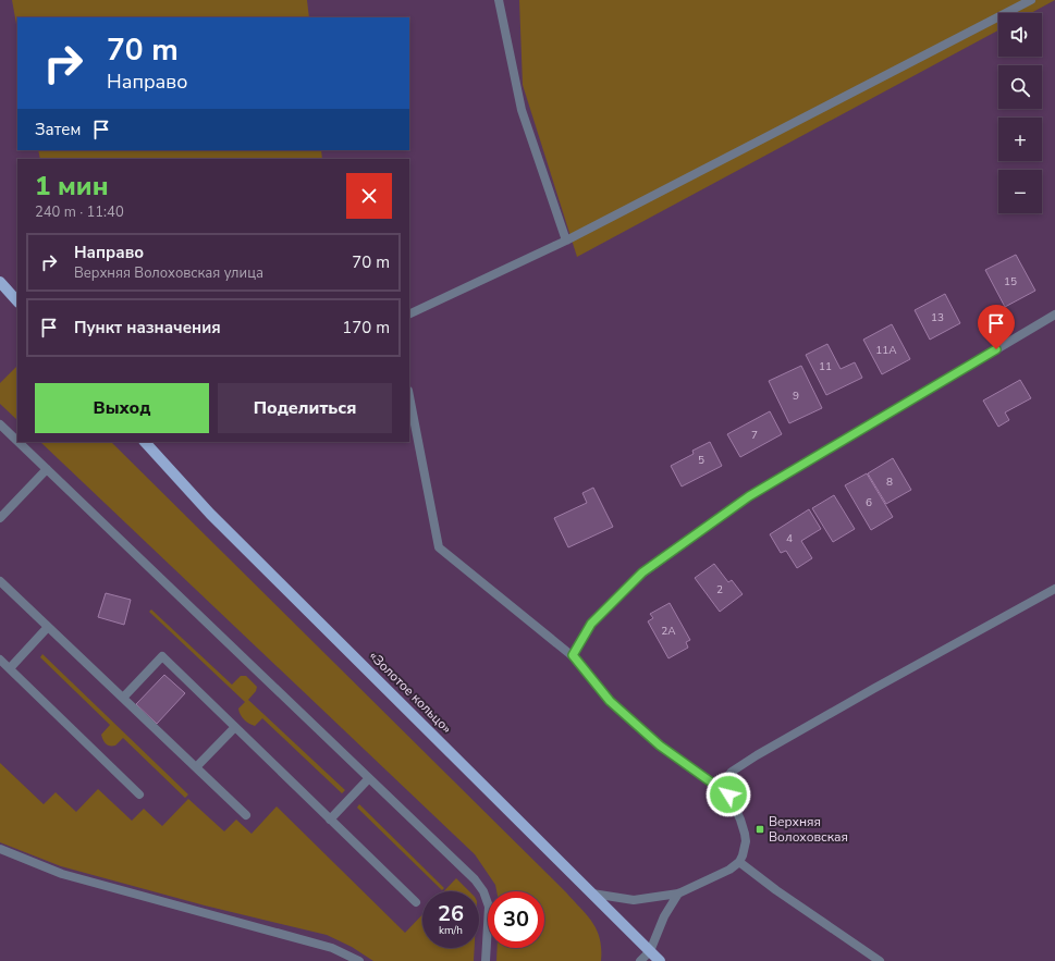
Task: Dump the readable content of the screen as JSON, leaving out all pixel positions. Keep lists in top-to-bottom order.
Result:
{
  "streets": {
    "main road": ["«Золотое кольцо»"]
  },
  "places": {
    "transit": ["Верхняя Волоховская"]
  },
  "house_numbers": [
    "15",
    "13",
    "11А",
    "11",
    "9",
    "7",
    "5",
    "8",
    "6",
    "4",
    "2",
    "2А"
  ],
  "page": {
    "map_buttons": ["+", "−"],
    "turn": ["70 m", "Направо"],
    "then": "Затем",
    "heading": ["1 мин", "240 m · 11:40"],
    "list": [
      {
        "name": "Направо",
        "note": "Верхняя Волоховская улица",
        "value": "70 m"
      },
      {
        "name": "Пункт назначения",
        "value": "170 m"
      }
    ],
    "buttons": ["Выход", "Поделиться"],
    "speed": "26 km/h",
    "limit": "30"
  }
}
